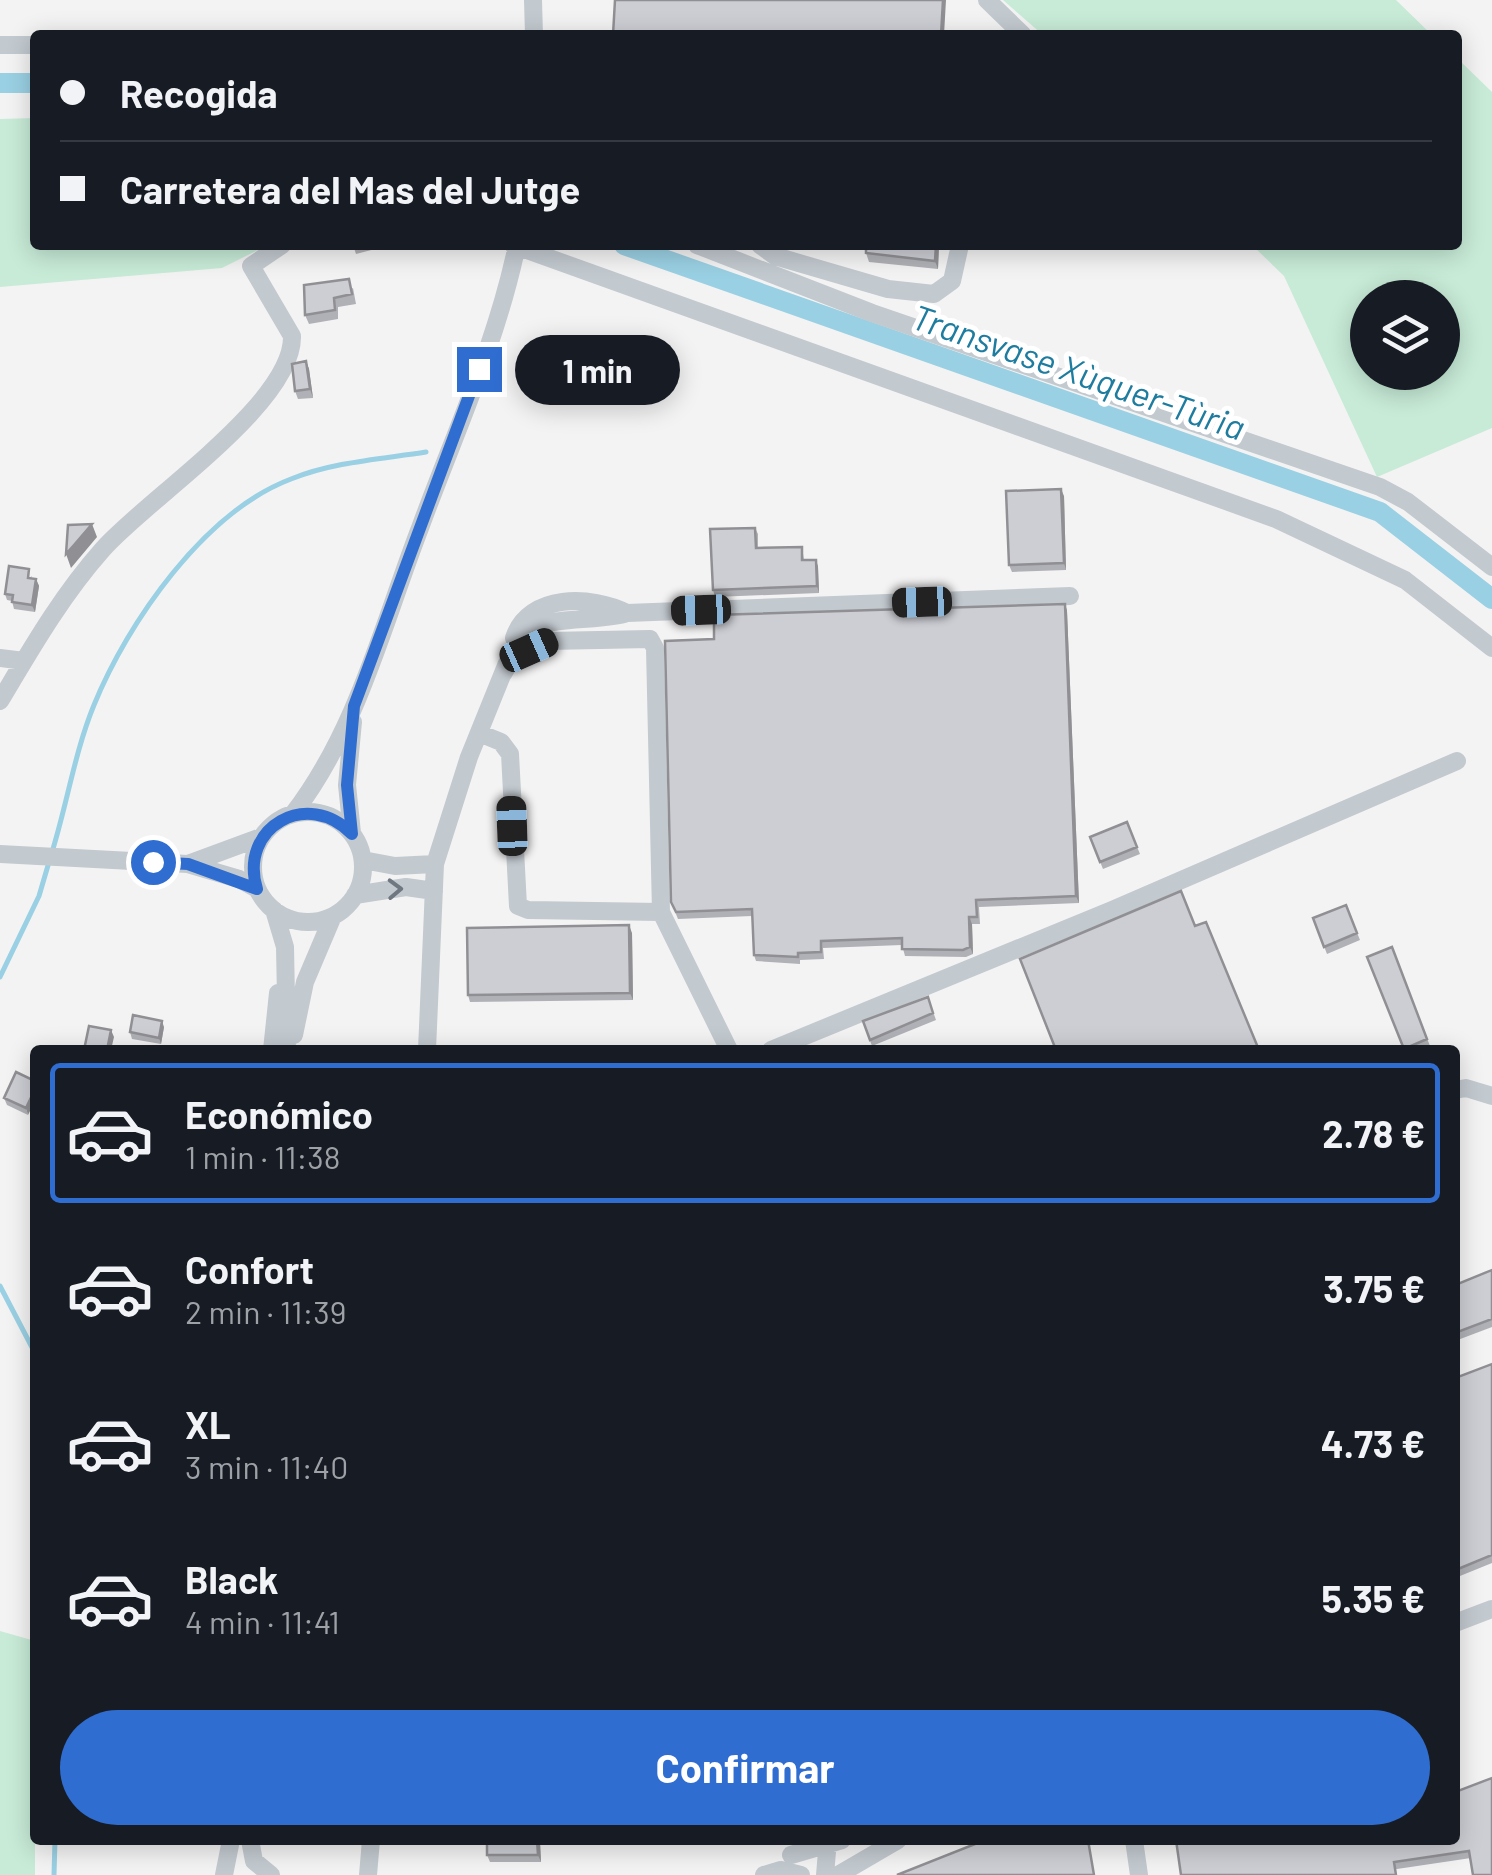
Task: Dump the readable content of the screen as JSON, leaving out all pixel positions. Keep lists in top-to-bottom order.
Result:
{
  "water": ["Transvase Xùquer-Tùria"],
  "page": {
    "banner": ["Recogida", "Carretera del Mas del Jutge"],
    "bubble": "1 min",
    "list": [
      {
        "name": "Económico",
        "note": "1 min · 11:38",
        "value": "2.78 €"
      },
      {
        "name": "Confort",
        "note": "2 min · 11:39",
        "value": "3.75 €"
      },
      {
        "name": "XL",
        "note": "3 min · 11:40",
        "value": "4.73 €"
      },
      {
        "name": "Black",
        "note": "4 min · 11:41",
        "value": "5.35 €"
      }
    ],
    "buttons": "Confirmar"
  }
}
